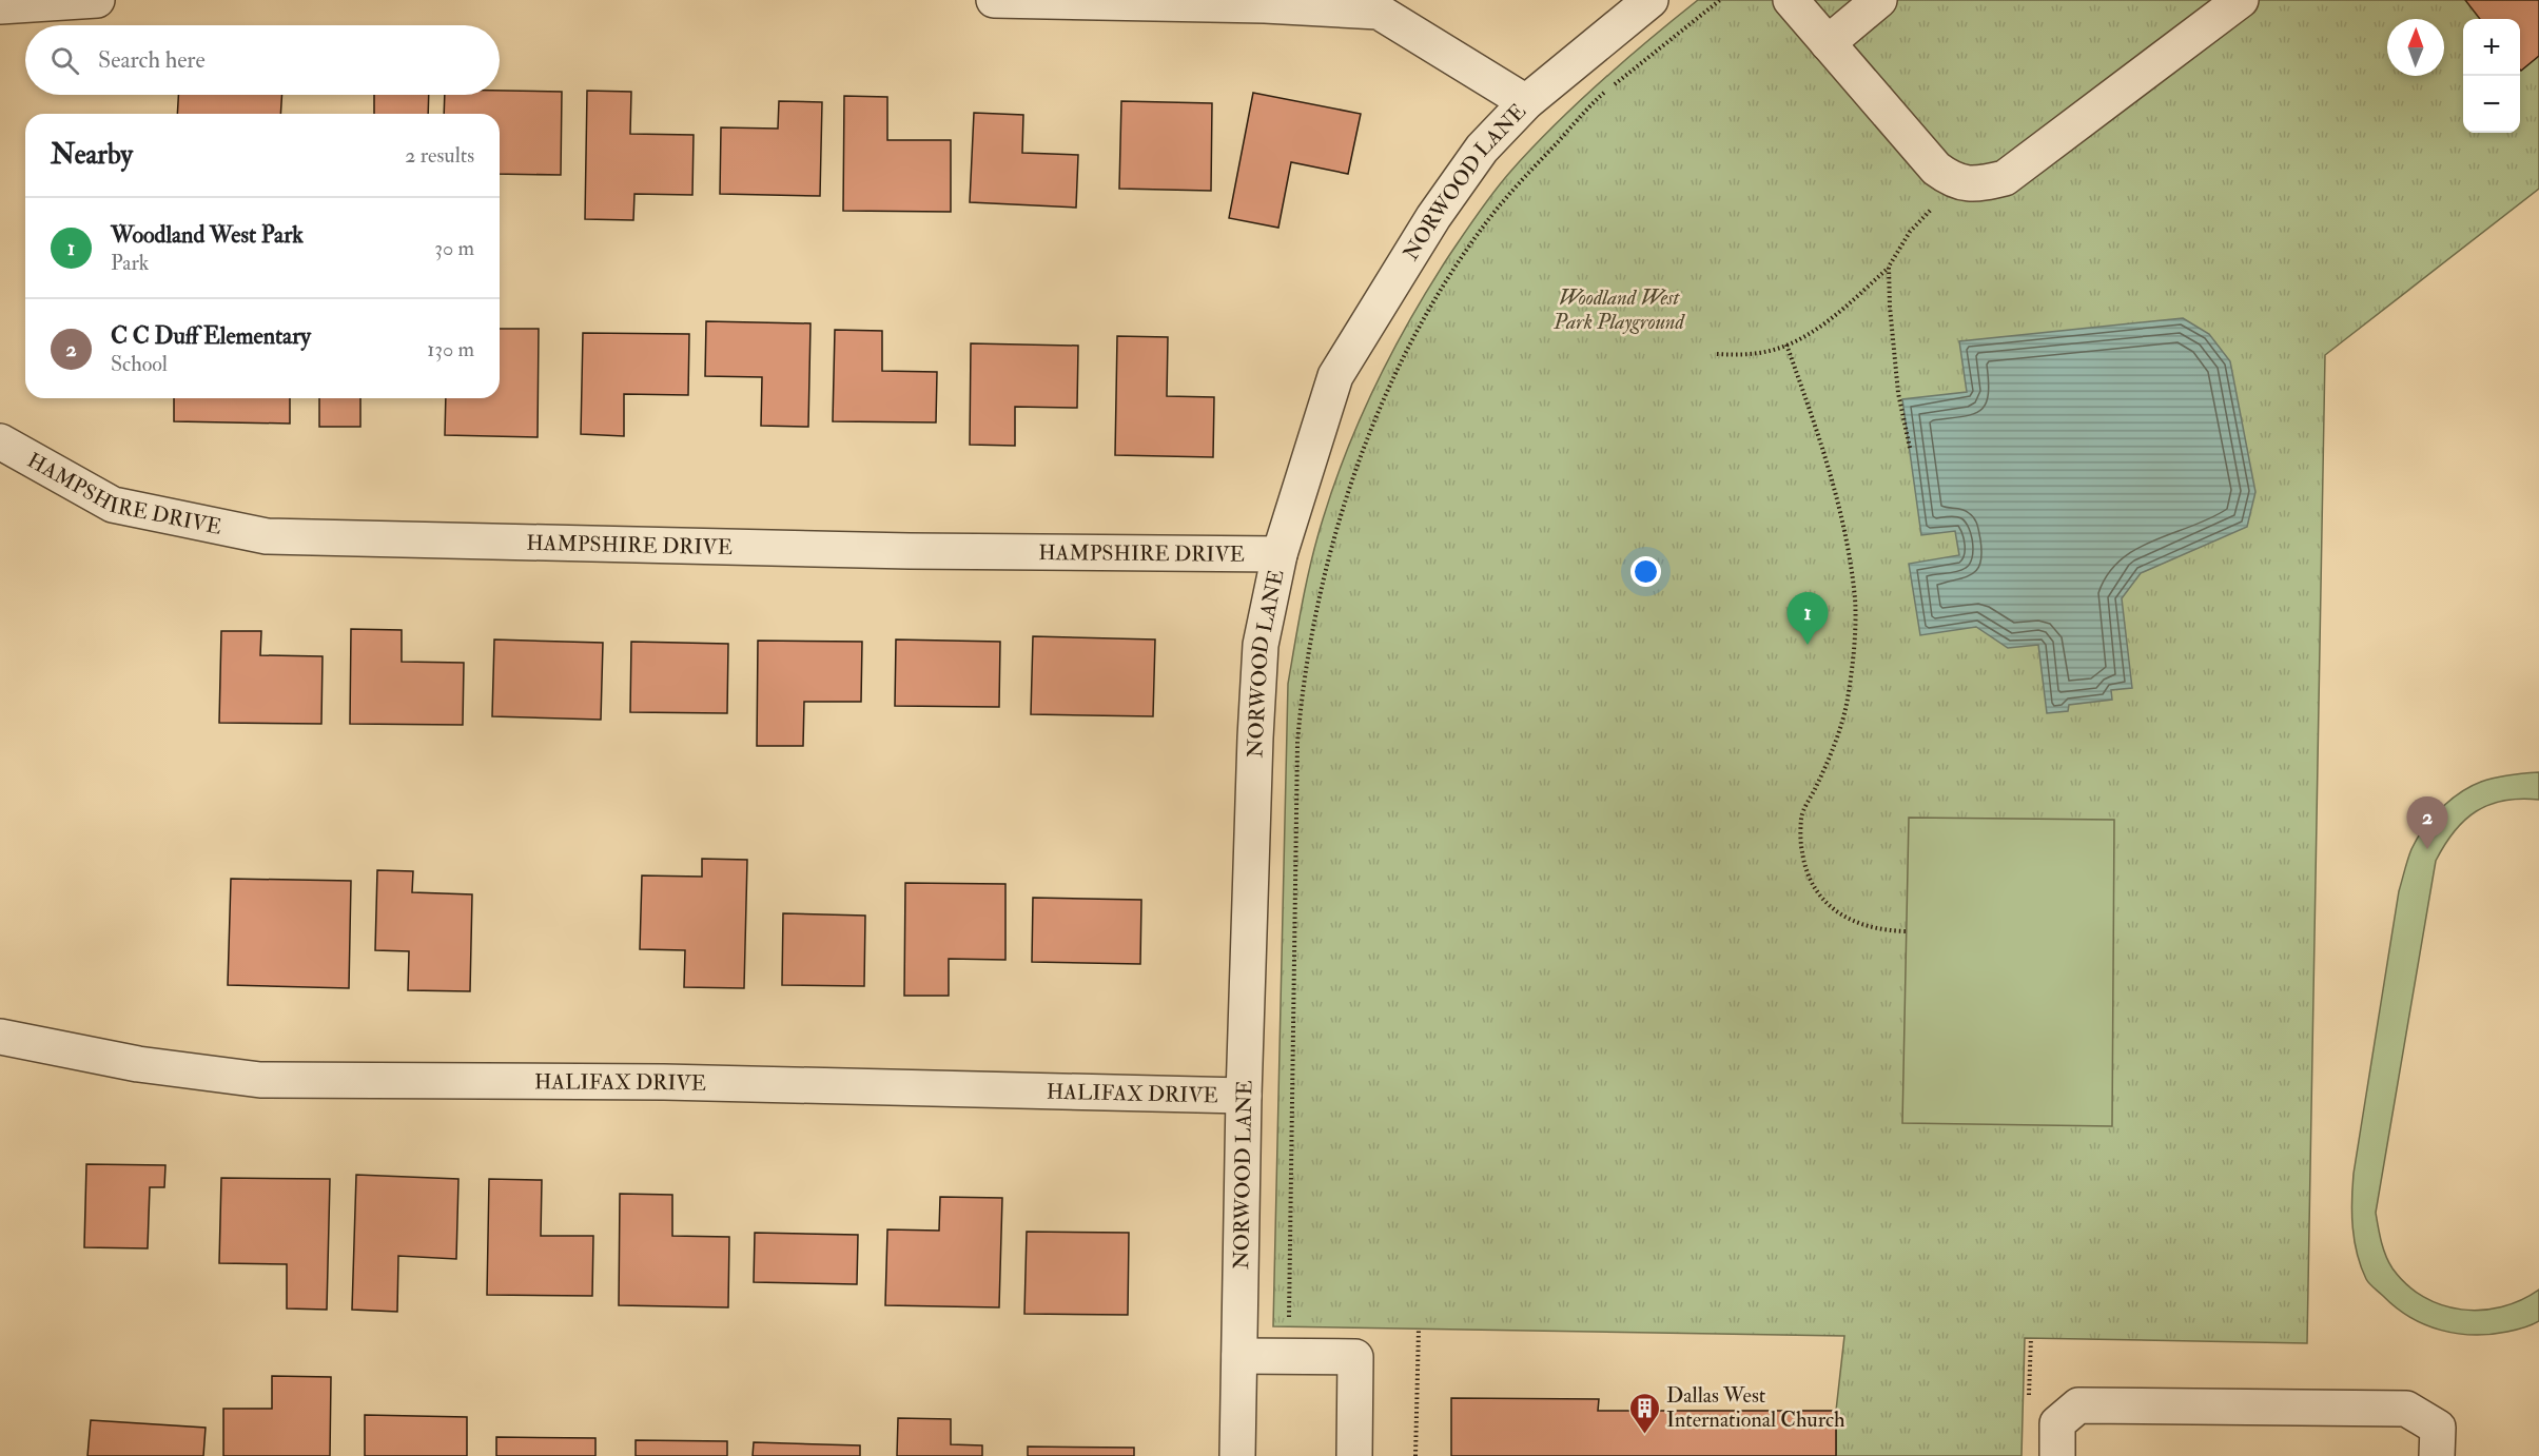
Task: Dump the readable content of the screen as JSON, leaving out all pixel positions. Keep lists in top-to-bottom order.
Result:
{
  "streets": {
    "street": ["NORWOOD LANE", "HAMPSHIRE DRIVE", "HALIFAX DRIVE"]
  },
  "crossings": [
    ["NORWOOD LANE", "HAMPSHIRE DRIVE"],
    ["NORWOOD LANE", "HALIFAX DRIVE"]
  ],
  "parks": ["Woodland West Park Playground"],
  "places": {
    "building": ["Dallas West International Church"]
  },
  "north": "top",
  "page": {
    "map_buttons": ["+", "−"],
    "search": "Search here",
    "heading": ["Nearby", "2 results"],
    "list": [
      {
        "mark": "1",
        "name": "Woodland West Park",
        "note": "Park",
        "value": "30 m"
      },
      {
        "mark": "2",
        "name": "C C Duff Elementary",
        "note": "School",
        "value": "130 m"
      }
    ],
    "pins": ["1", "2"]
  }
}
